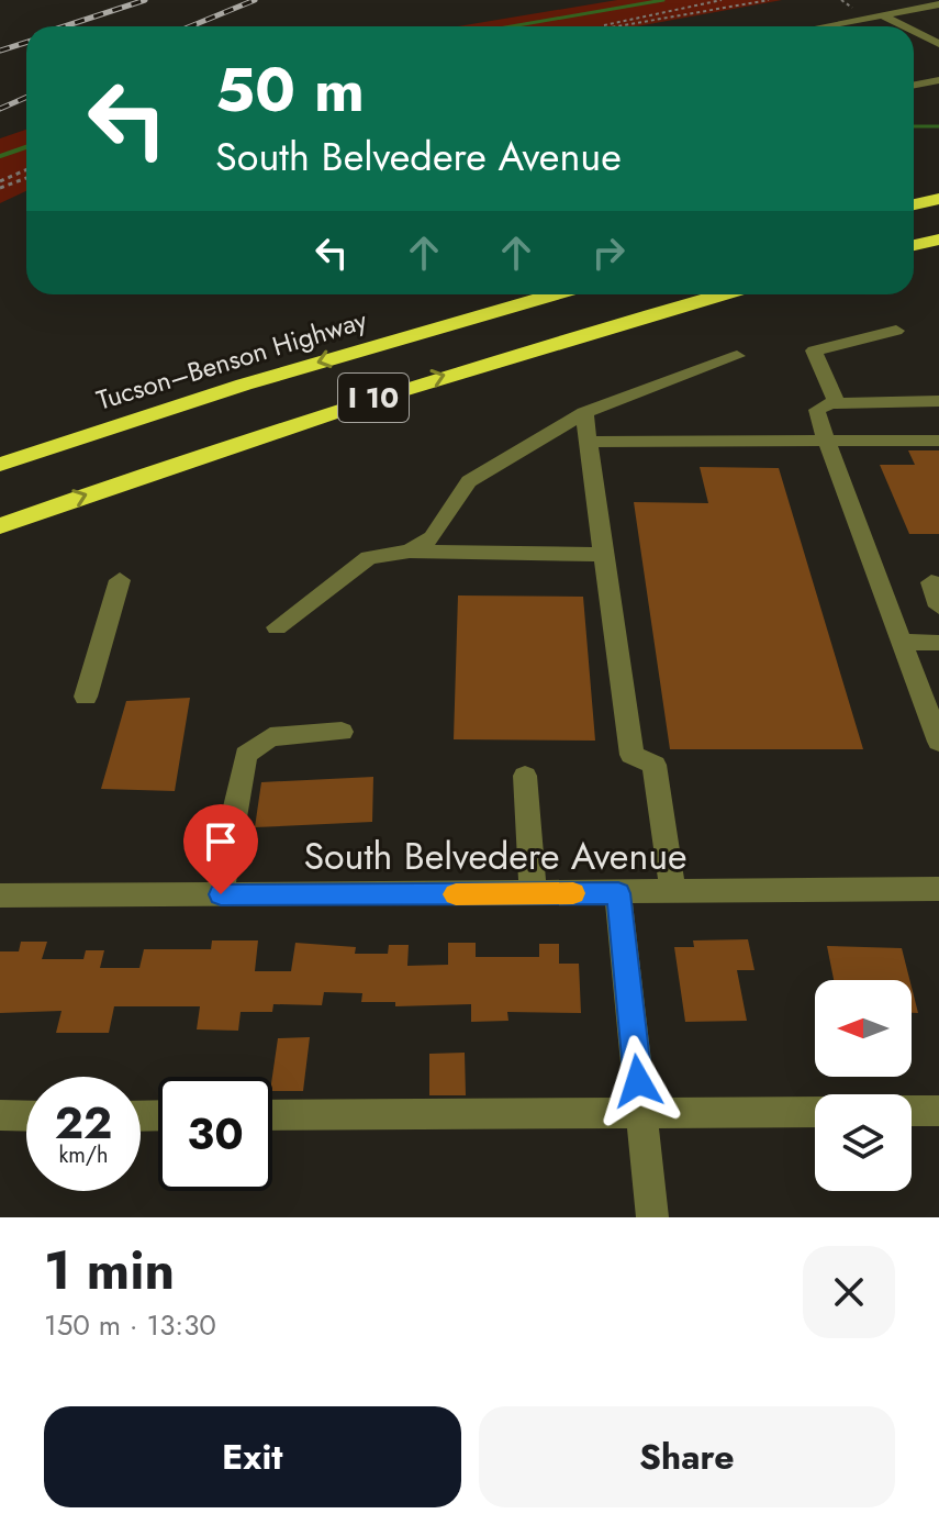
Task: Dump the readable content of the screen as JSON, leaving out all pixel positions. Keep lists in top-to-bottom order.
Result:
{
  "streets": {
    "highway": ["Tucson–Benson Highway", "I 10"],
    "street": ["South Belvedere Avenue"]
  },
  "north": "left",
  "page": {
    "turn": ["50 m", "South Belvedere Avenue"],
    "speed": "22 km/h",
    "limit": "30",
    "heading": ["1 min", "150 m · 13:30"],
    "buttons": ["Exit", "Share"]
  }
}
